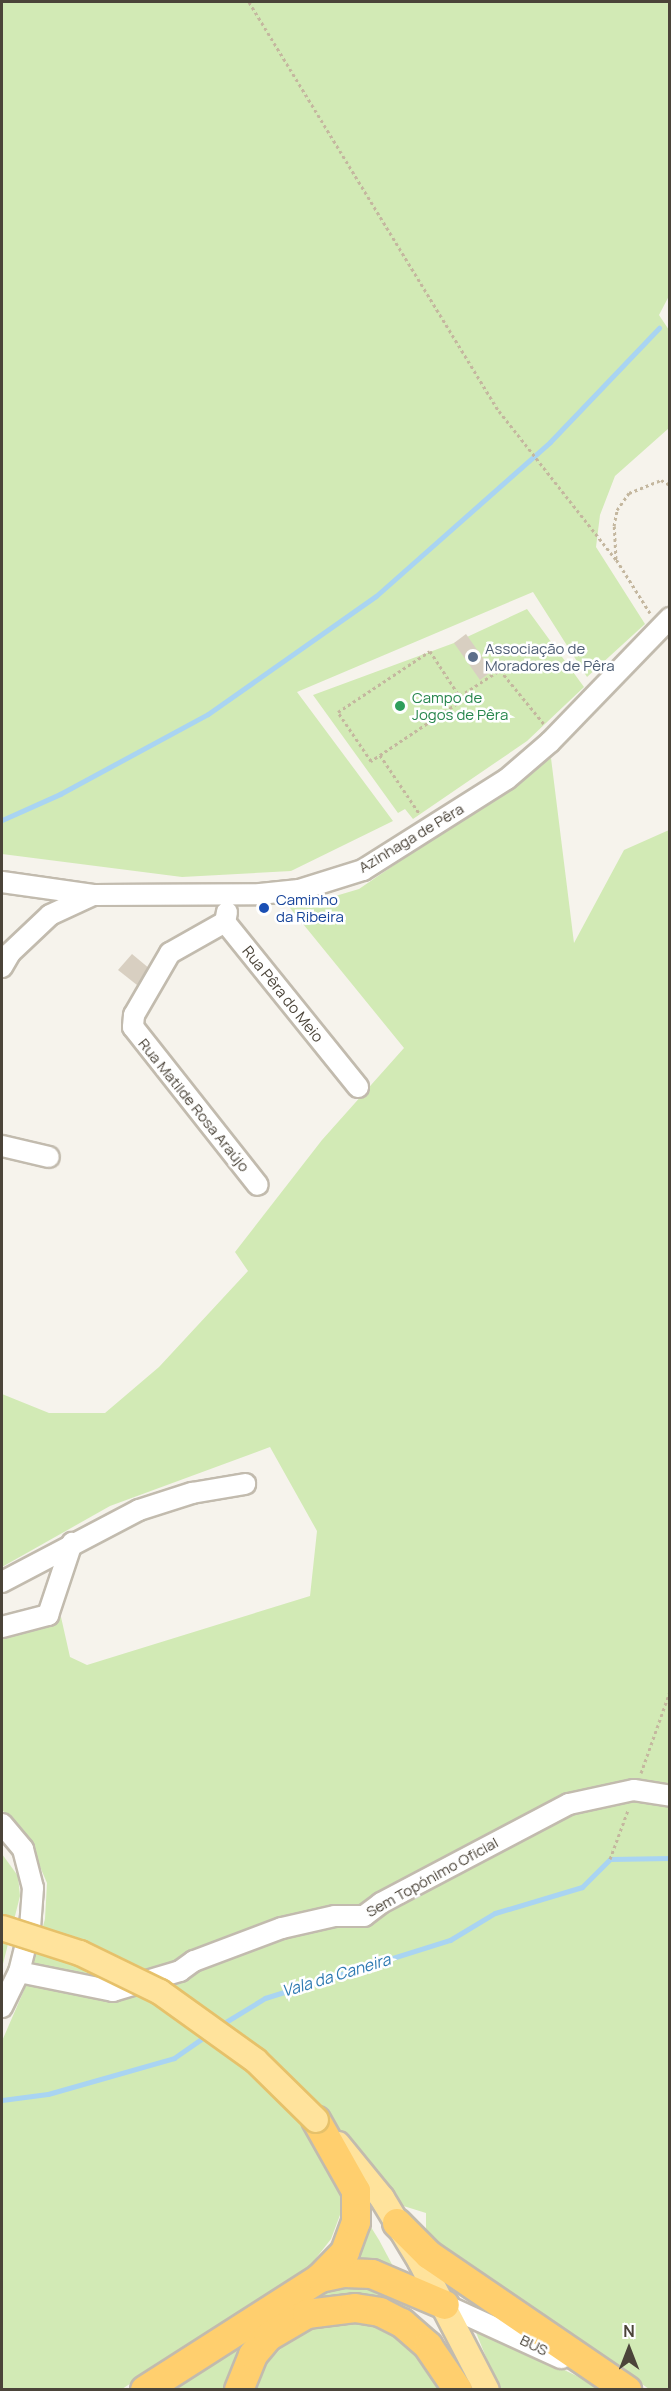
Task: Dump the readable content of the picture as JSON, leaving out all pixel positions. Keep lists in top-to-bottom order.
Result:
{
  "streets": {
    "street": [
      "Azinhaga de Pêra",
      "Rua Pêra do Meio",
      "Rua Matilde Rosa Araújo",
      "Sem Topónimo Oficial",
      "BUS"
    ]
  },
  "crossings": [
    ["Rua Pêra do Meio", "Rua Matilde Rosa Araújo"]
  ],
  "water": ["Vala da Caneira"],
  "places": ["Associação de Moradores de Pêra", "Campo de Jogos de Pêra", "Caminho da Ribeira"],
  "north": "top"
}
